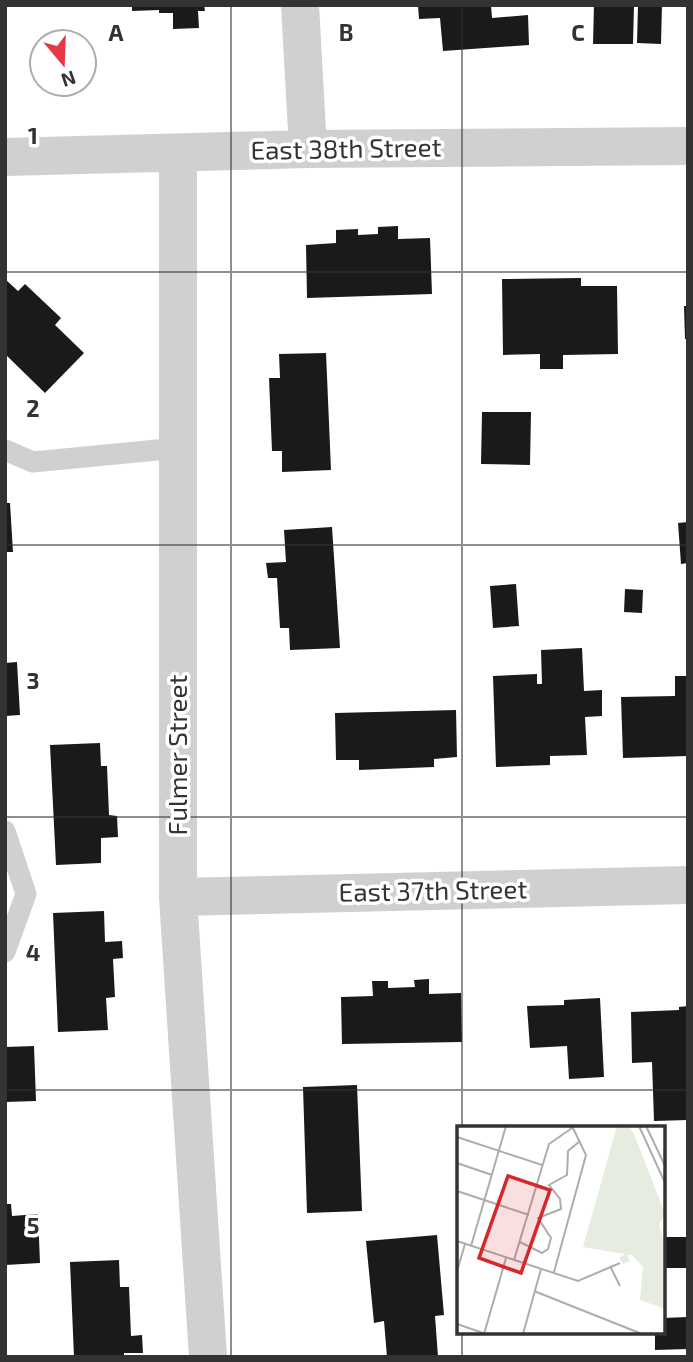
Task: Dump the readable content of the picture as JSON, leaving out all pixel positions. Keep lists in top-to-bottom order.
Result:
{
  "streets": {
    "street": ["East 38th Street", "Fulmer Street", "East 37th Street"]
  },
  "crossings": [
    ["East 38th Street", "Fulmer Street"],
    ["Fulmer Street", "East 37th Street"]
  ],
  "north": "bottom",
  "grid": {
    "columns": ["A", "B", "C"],
    "rows": [
      "1",
      "2",
      "3",
      "4",
      "5"
    ]
  }
}
